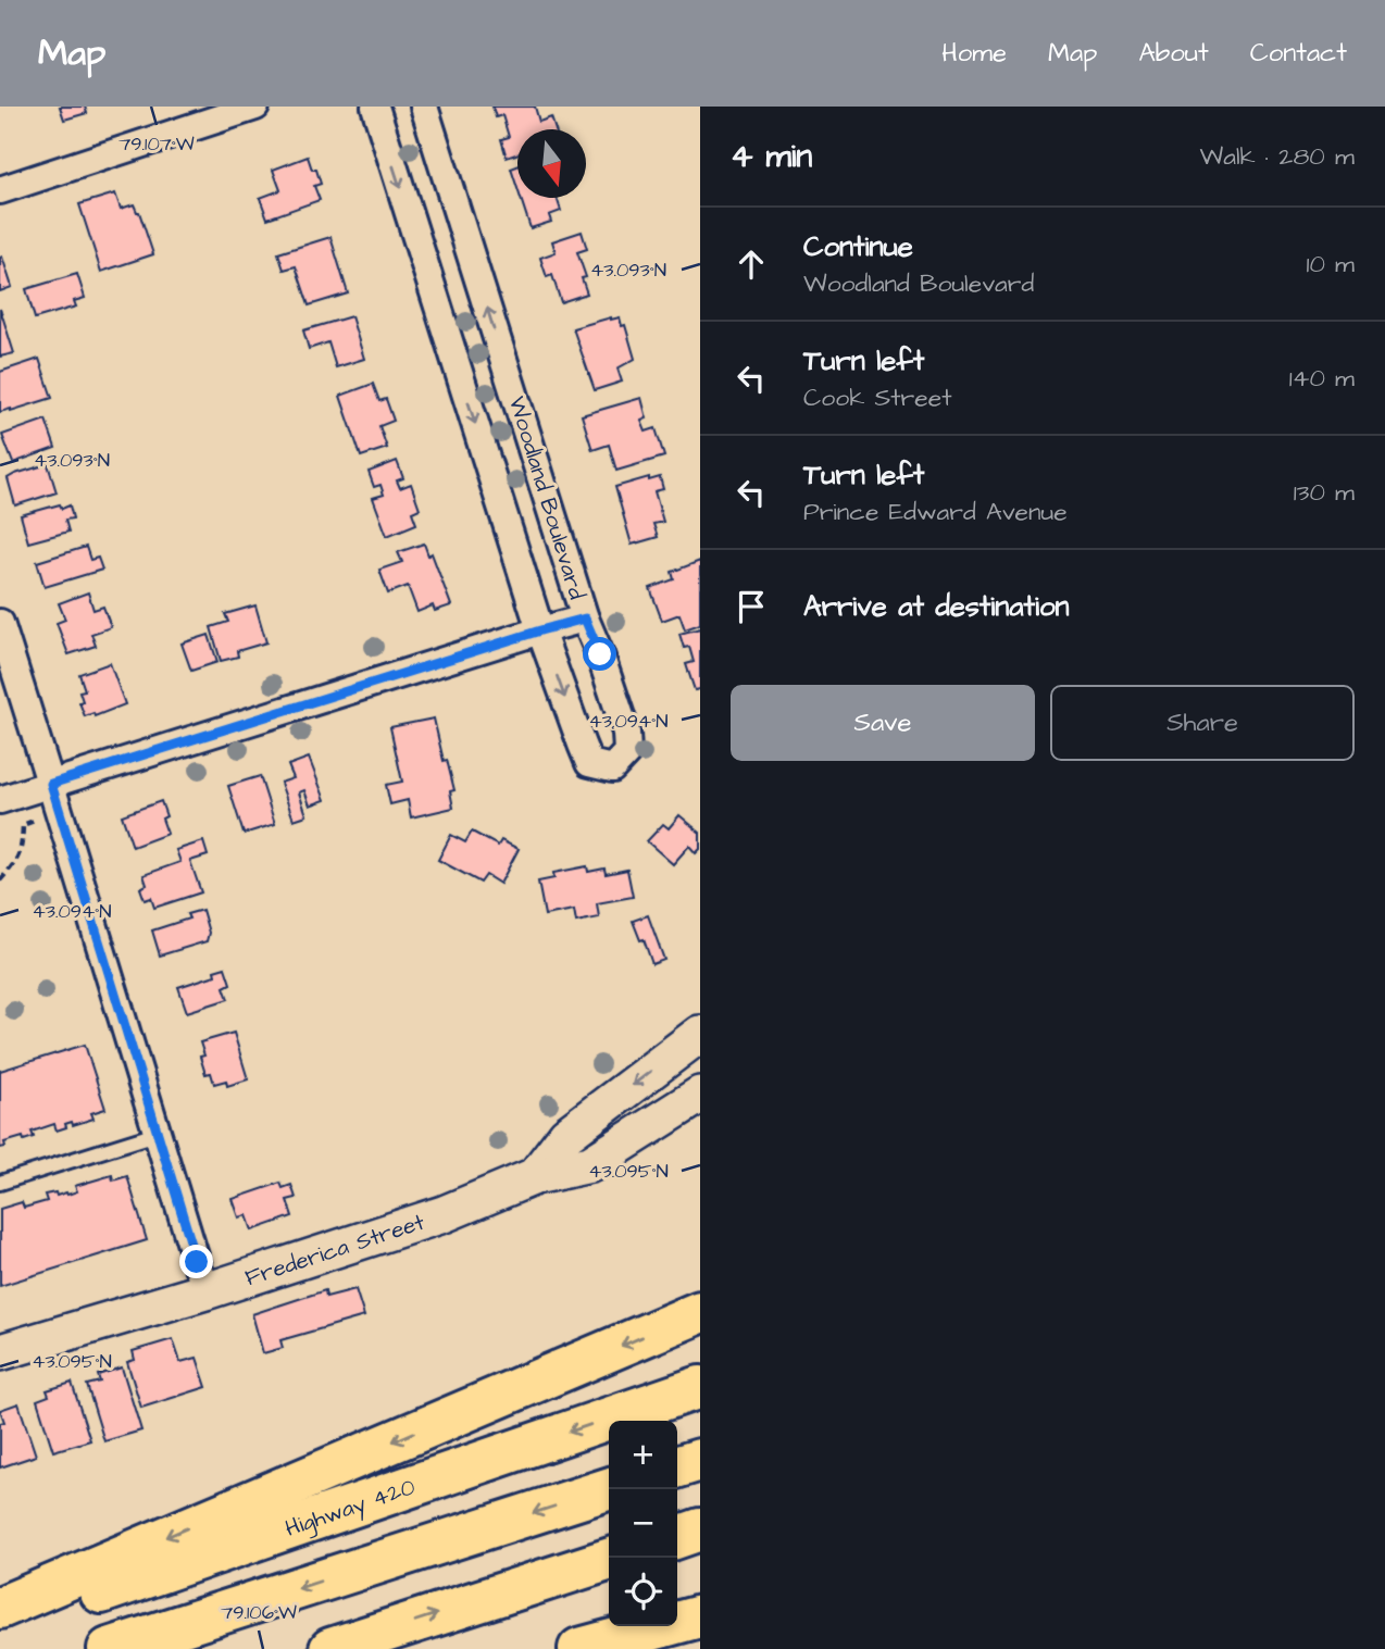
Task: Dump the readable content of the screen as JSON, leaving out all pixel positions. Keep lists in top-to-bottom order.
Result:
{
  "streets": {
    "highway": ["Highway 420"],
    "street": ["Woodland Boulevard", "Frederica Street"]
  },
  "north": "bottom",
  "page": {
    "header": "Map",
    "nav": [
      "Home",
      "Map",
      "About",
      "Contact"
    ],
    "heading": ["4 min", "Walk · 280 m"],
    "list": [
      ["Continue", "Woodland Boulevard", "10 m"],
      ["Turn left", "Cook Street", "140 m"],
      ["Turn left", "Prince Edward Avenue", "130 m"],
      "Arrive at destination"
    ],
    "buttons": ["Save", "Share"],
    "map_buttons": ["+", "−"]
  },
  "coordinates": [
    "79.107°W",
    "43.093°N",
    "43.094°N",
    "43.095°N",
    "79.106°W"
  ]
}
